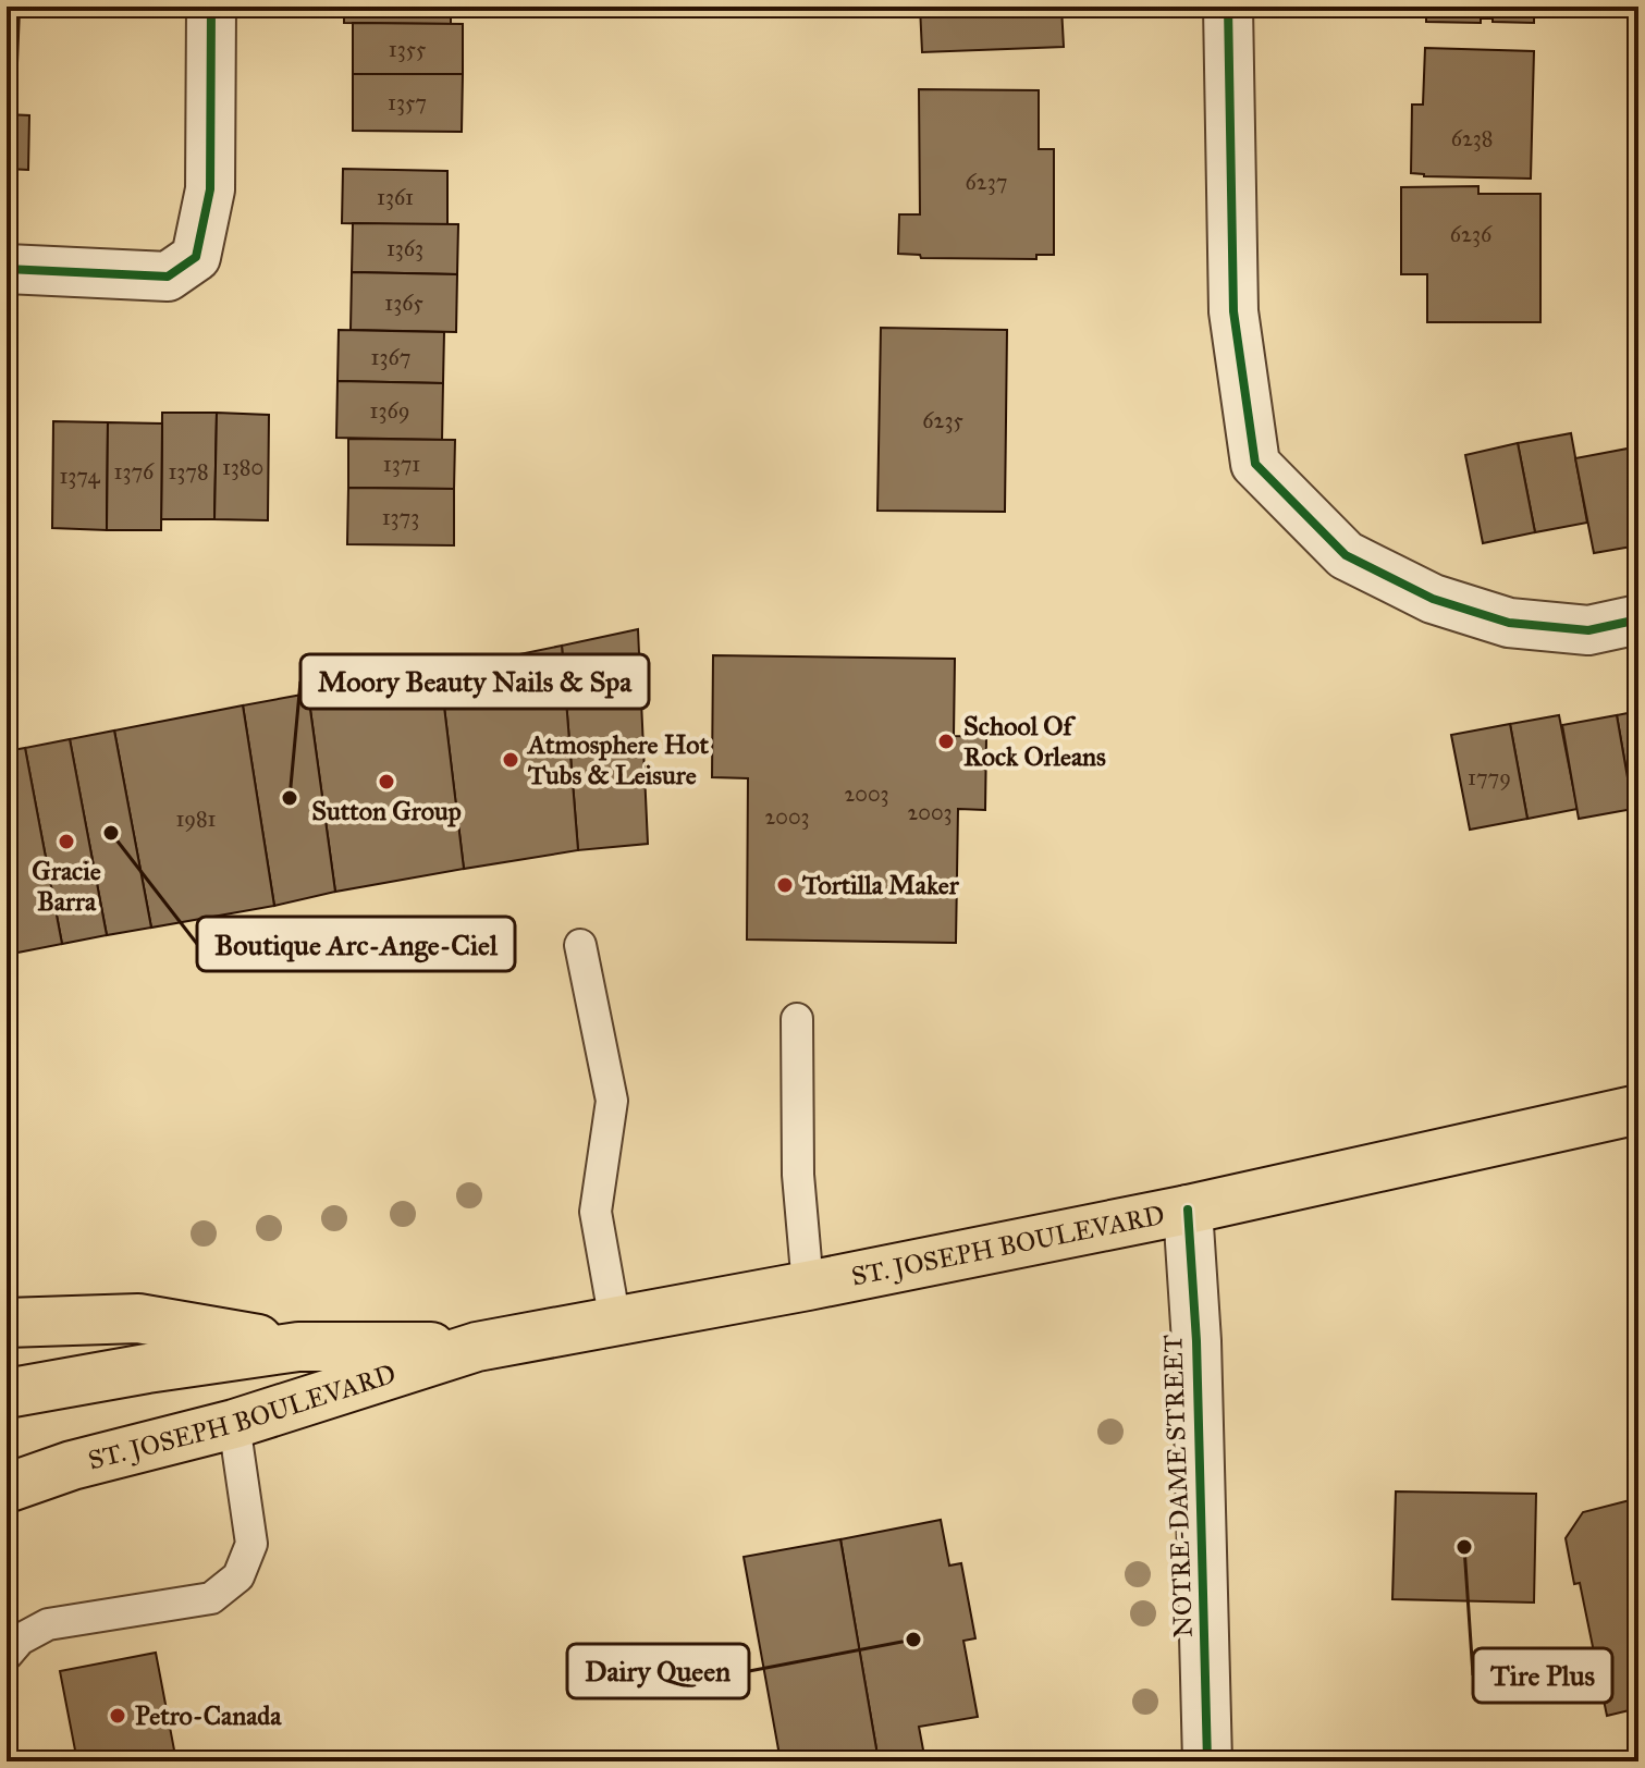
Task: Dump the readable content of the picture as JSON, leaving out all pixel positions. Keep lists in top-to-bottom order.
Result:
{
  "streets": {
    "main road": ["ST. JOSEPH BOULEVARD"],
    "street": ["NOTRE-DAME STREET"]
  },
  "crossings": [
    ["ST. JOSEPH BOULEVARD", "NOTRE-DAME STREET"]
  ],
  "places": [
    "School Of Rock Orleans",
    "Atmosphere Hot Tubs & Leisure",
    "Sutton Group",
    "Moory Beauty Nails & Spa",
    "Boutique Arc-Ange-Ciel",
    "Gracie Barra",
    "Tortilla Maker",
    "Tire Plus",
    "Dairy Queen",
    "Petro-Canada"
  ],
  "house_numbers": [
    "1355",
    "1357",
    "6238",
    "6237",
    "1361",
    "6236",
    "1363",
    "1365",
    "1367",
    "1369",
    "6235",
    "1371",
    "1380",
    "1376",
    "1378",
    "1374",
    "1373",
    "1779",
    "2003",
    "2003",
    "2003",
    "1981"
  ]
}
